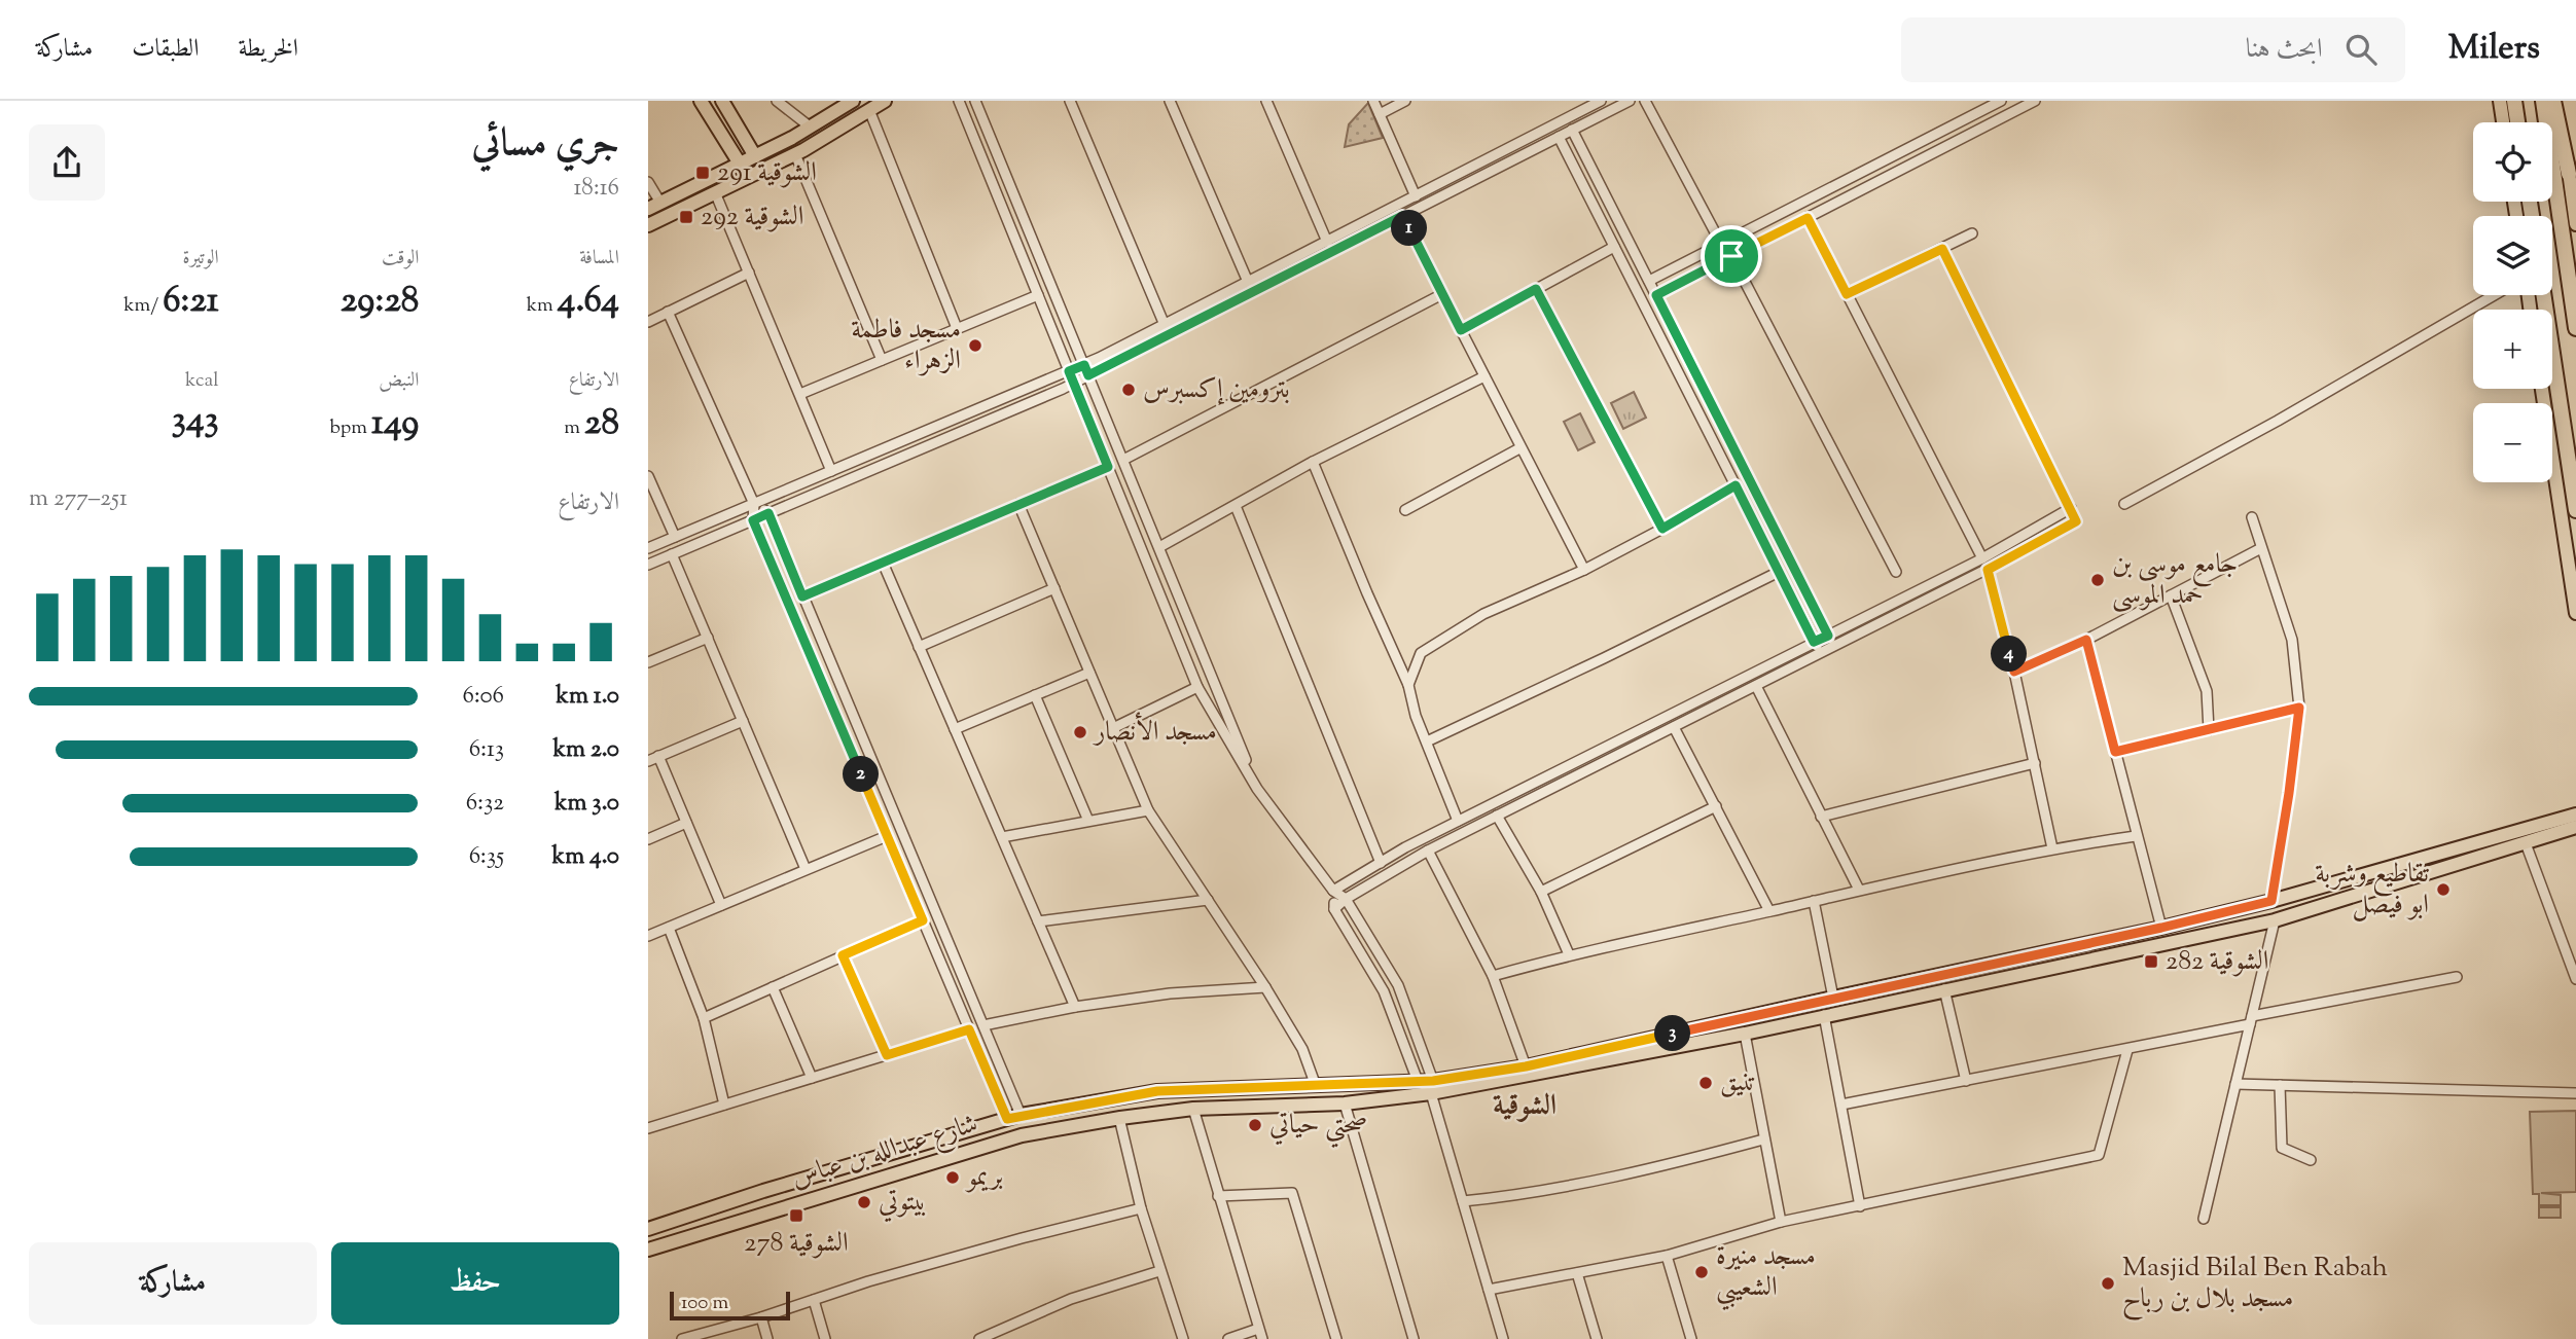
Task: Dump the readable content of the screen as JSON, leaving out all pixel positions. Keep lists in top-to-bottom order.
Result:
{
  "streets": {
    "main road": ["شارع عبدالله بن عباس"]
  },
  "districts": ["الشوقية"],
  "places": {
    "transit": [
      "الشوقية 291",
      "الشوقية 292",
      "الشوقية 282",
      "الشوقية 278"
    ],
    "other": [
      "مسجد فاطمة الزهراء",
      "بترومين إكسبرس",
      "جامع موسى بن حمد الموسى",
      "مسجد الأنصار",
      "تقاطيع وشربة ابو فيصل",
      "تنيق",
      "صحتي حياتي",
      "بريمو",
      "بيتوتي",
      "مسجد منيرة الشعيبي",
      "Masjid Bilal Ben Rabah مسجد بلال بن رباح"
    ]
  },
  "scale_bar": "100 m",
  "page": {
    "header": "Milers",
    "search": "ابحث هنا",
    "nav": ["الخريطة", "الطبقات", "مشاركة"],
    "heading": ["جري مسائي", "18:16"],
    "map_buttons": ["+", "−"],
    "pins": [
      "1",
      "4",
      "2",
      "3"
    ],
    "stats": [
      ["المسافة", "4.64 km"],
      ["الوقت", "29:28"],
      ["الوتيرة", "6:21 /km"],
      ["الارتفاع", "28 m"],
      ["النبض", "149 bpm"],
      ["kcal", "343"]
    ],
    "chart": ["الارتفاع", "251–277 m"],
    "list": [
      {
        "name": "1.0 km",
        "note": "6:06"
      },
      {
        "name": "2.0 km",
        "note": "6:13"
      },
      {
        "name": "3.0 km",
        "note": "6:32"
      },
      {
        "name": "4.0 km",
        "note": "6:35"
      }
    ],
    "buttons": ["حفظ", "مشاركة"],
    "scale": "100 m"
  }
}
